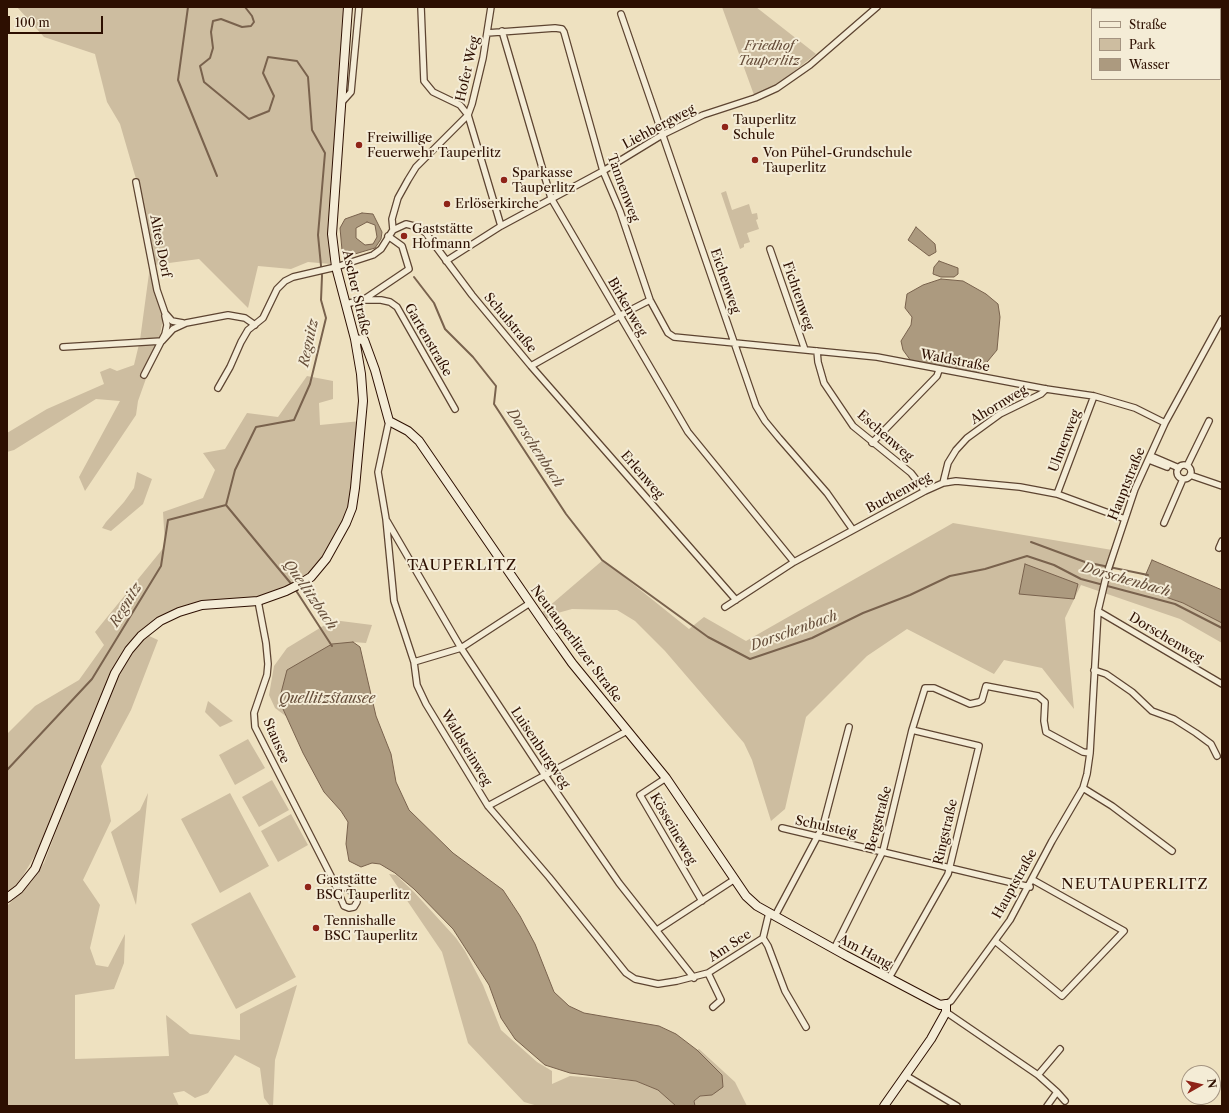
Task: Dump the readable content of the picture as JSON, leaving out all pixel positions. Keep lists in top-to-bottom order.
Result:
{
  "streets": {
    "street": [
      "Hofer Weg",
      "Liehbergweg",
      "Tannenweg",
      "Altes Dorf",
      "Eichenweg",
      "Ascher Straße",
      "Fichtenweg",
      "Birkenweg",
      "Schulstraße",
      "Gartenstraße",
      "Waldstraße",
      "Ahornweg",
      "Eschenweg",
      "Ulmenweg",
      "Erlenweg",
      "Hauptstraße",
      "Buchenweg",
      "Dorschenweg",
      "Neutauperlitzer Straße",
      "Stausee",
      "Waldsteinweg",
      "Luisenburgweg",
      "Bergstraße",
      "Schulsteig",
      "Kösseineweg",
      "Ringstraße",
      "Am See",
      "Am Hang"
    ]
  },
  "crossings": [
    ["Hofer Weg", "Tannenweg"],
    ["Hofer Weg", "Schulstraße"],
    ["Liehbergweg", "Tannenweg"],
    ["Liehbergweg", "Eichenweg"],
    ["Liehbergweg", "Birkenweg"],
    ["Liehbergweg", "Schulstraße"],
    ["Tannenweg", "Eichenweg"],
    ["Tannenweg", "Birkenweg"],
    ["Tannenweg", "Schulstraße"],
    ["Tannenweg", "Waldstraße"],
    ["Eichenweg", "Waldstraße"],
    ["Eichenweg", "Buchenweg"],
    ["Ascher Straße", "Gartenstraße"],
    ["Ascher Straße", "Stausee"],
    ["Fichtenweg", "Waldstraße"],
    ["Birkenweg", "Schulstraße"],
    ["Birkenweg", "Buchenweg"],
    ["Schulstraße", "Erlenweg"],
    ["Waldstraße", "Ahornweg"],
    ["Waldstraße", "Eschenweg"],
    ["Waldstraße", "Ulmenweg"],
    ["Waldstraße", "Hauptstraße"],
    ["Ahornweg", "Buchenweg"],
    ["Eschenweg", "Buchenweg"],
    ["Ulmenweg", "Buchenweg"],
    ["Erlenweg", "Buchenweg"],
    ["Hauptstraße", "Buchenweg"],
    ["Hauptstraße", "Dorschenweg"],
    ["Hauptstraße", "Bergstraße"],
    ["Hauptstraße", "Schulsteig"],
    ["Hauptstraße", "Am Hang"],
    ["Neutauperlitzer Straße", "Waldsteinweg"],
    ["Neutauperlitzer Straße", "Kösseineweg"],
    ["Neutauperlitzer Straße", "Am See"],
    ["Neutauperlitzer Straße", "Am Hang"],
    ["Waldsteinweg", "Luisenburgweg"],
    ["Waldsteinweg", "Am See"],
    ["Luisenburgweg", "Am See"],
    ["Bergstraße", "Schulsteig"],
    ["Bergstraße", "Ringstraße"],
    ["Bergstraße", "Am Hang"],
    ["Schulsteig", "Ringstraße"],
    ["Schulsteig", "Am See"],
    ["Ringstraße", "Am Hang"],
    ["Am See", "Am Hang"]
  ],
  "districts": ["TAUPERLITZ", "NEUTAUPERLITZ"],
  "water": [
    "Regnitz",
    "Dorschenbach",
    "Quellitzbach",
    "Quellitzstausee"
  ],
  "parks": ["Friedhof Tauperlitz"],
  "places": [
    "Tauperlitz Schule",
    "Freiwillige Feuerwehr Tauperlitz",
    "Von Pühel-Grundschule Tauperlitz",
    "Sparkasse Tauperlitz",
    "Erlöserkirche",
    "Gaststätte Hofmann",
    "Gaststätte BSC Tauperlitz",
    "Tennishalle BSC Tauperlitz"
  ],
  "legend": ["Straße", "Park", "Wasser"],
  "scale_bar": "100 m",
  "north": "right"
}
